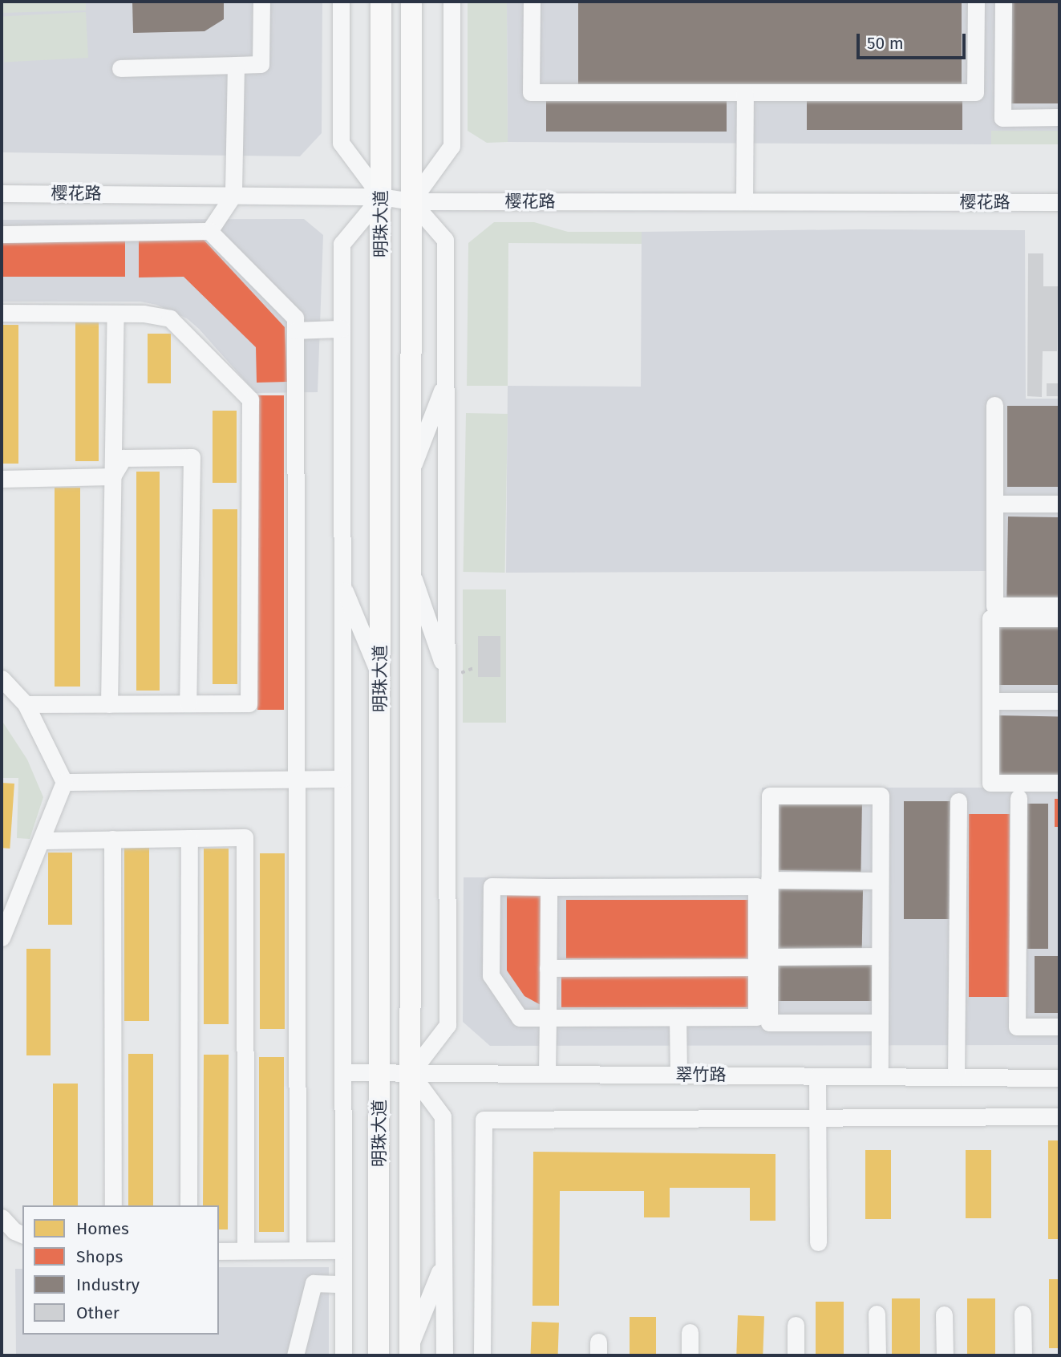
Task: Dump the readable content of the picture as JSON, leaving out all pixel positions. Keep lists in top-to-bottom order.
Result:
{
  "streets": {
    "main road": ["明珠大道"],
    "street": ["樱花路", "翠竹路"]
  },
  "crossings": [
    ["樱花路", "明珠大道"],
    ["明珠大道", "翠竹路"]
  ],
  "legend": [
    "Homes",
    "Shops",
    "Industry",
    "Other"
  ],
  "scale_bar": "50 m"
}
